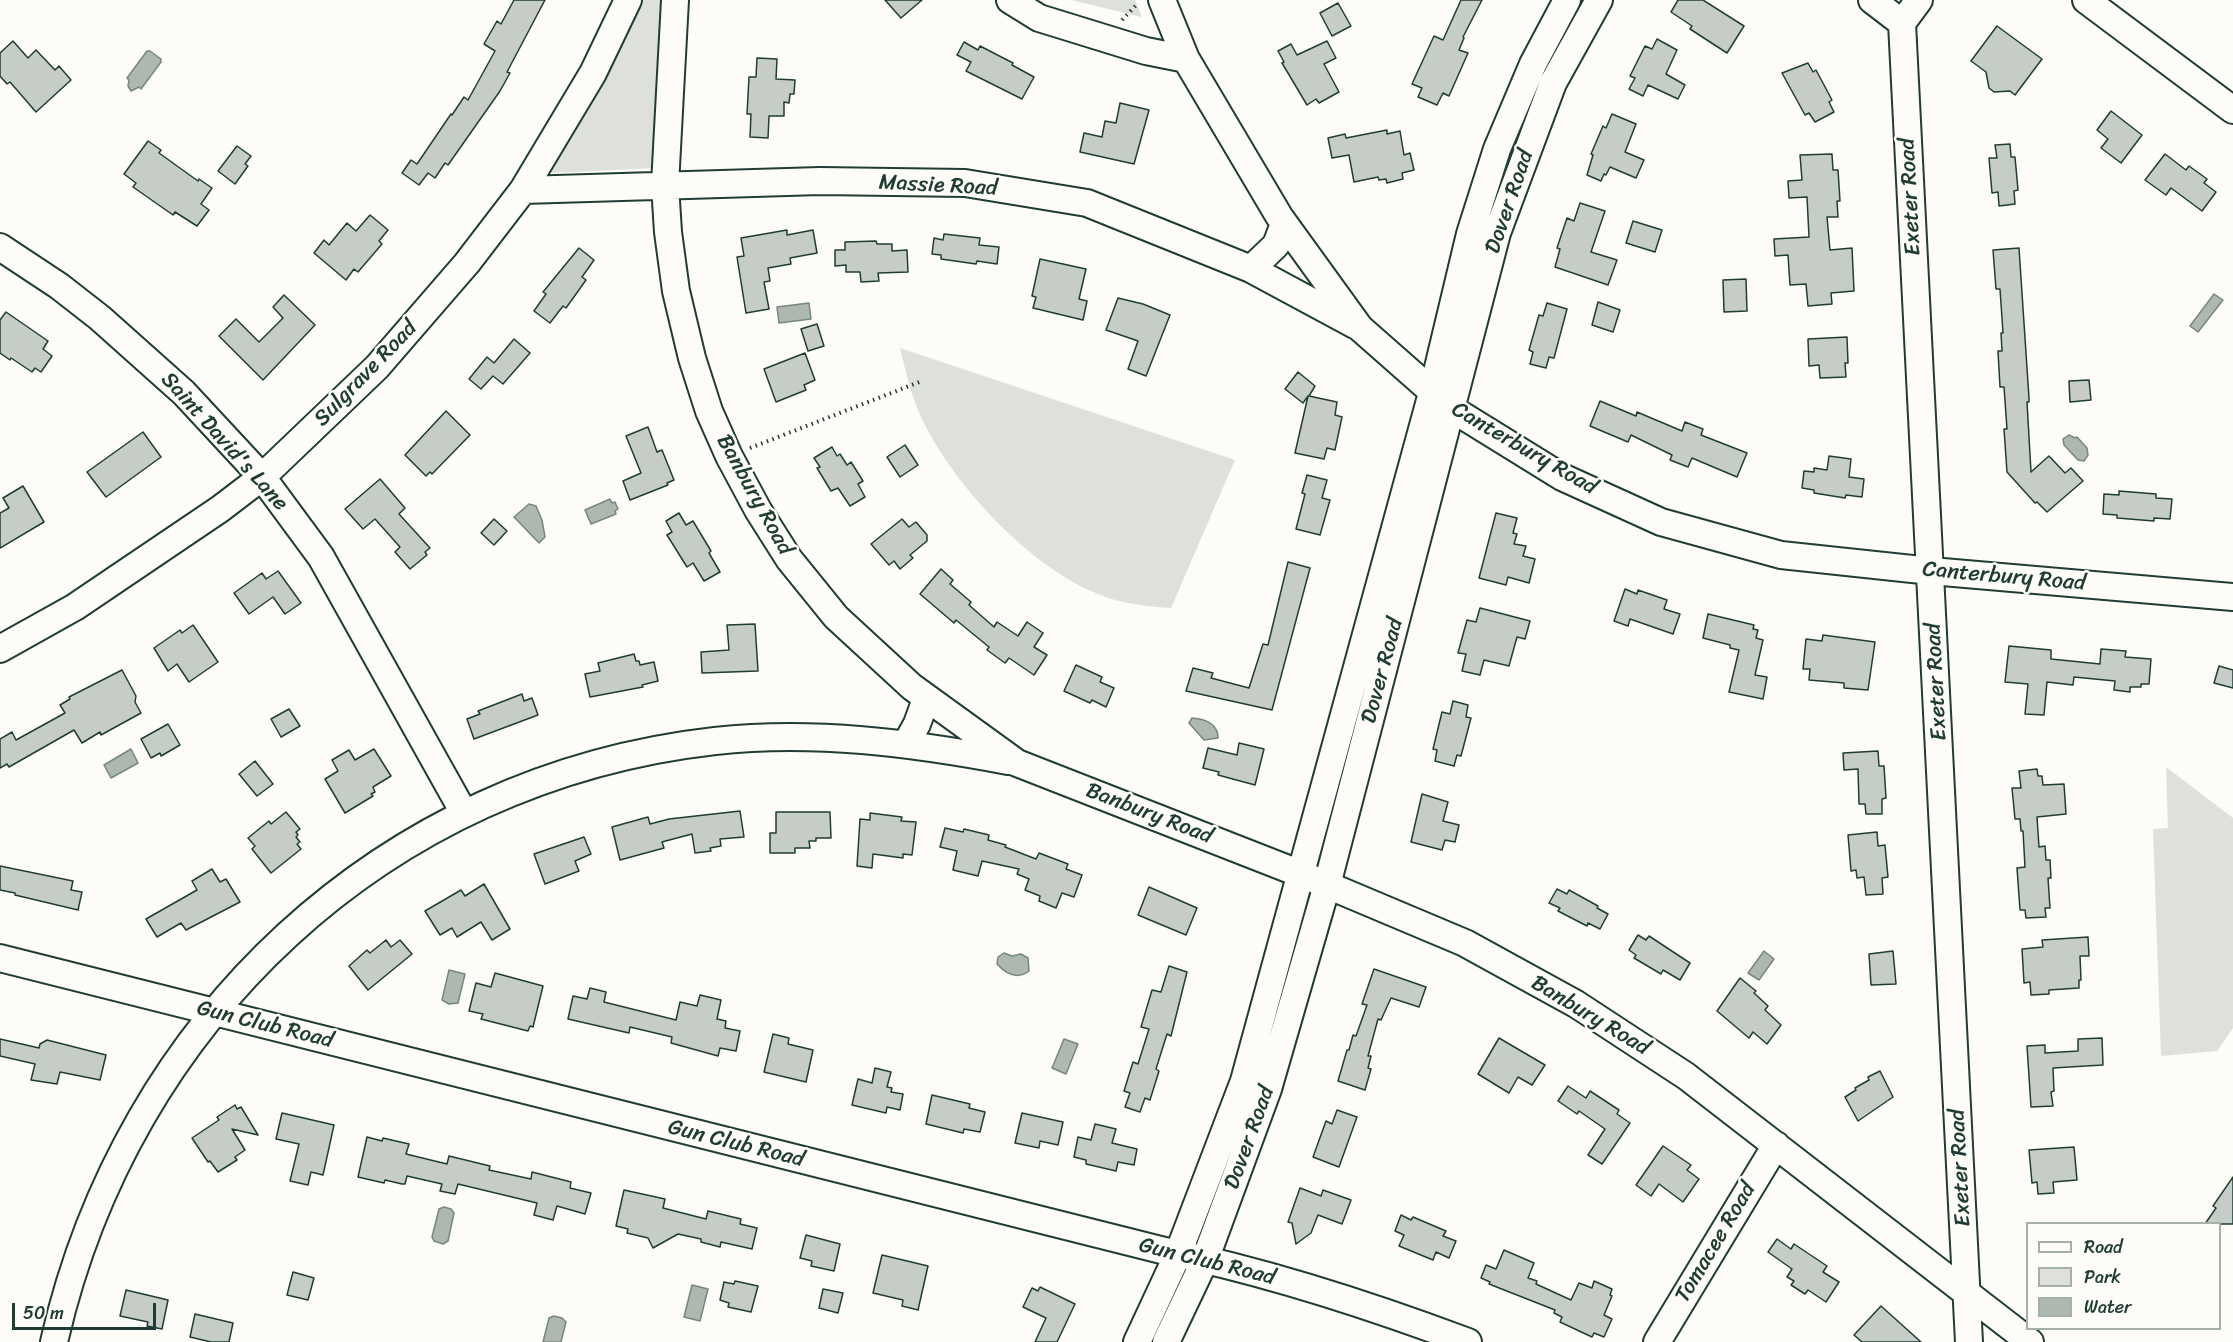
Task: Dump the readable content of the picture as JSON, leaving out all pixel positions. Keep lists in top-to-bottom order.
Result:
{
  "streets": {
    "street": [
      "Massie Road",
      "Exeter Road",
      "Dover Road",
      "Sulgrave Road",
      "Saint David's Lane",
      "Canterbury Road",
      "Banbury Road",
      "Gun Club Road",
      "Tomacee Road"
    ]
  },
  "crossings": [
    ["Massie Road", "Sulgrave Road"],
    ["Massie Road", "Canterbury Road"],
    ["Massie Road", "Banbury Road"],
    ["Exeter Road", "Canterbury Road"],
    ["Exeter Road", "Banbury Road"],
    ["Dover Road", "Canterbury Road"],
    ["Dover Road", "Banbury Road"],
    ["Dover Road", "Gun Club Road"],
    ["Sulgrave Road", "Saint David's Lane"],
    ["Banbury Road", "Tomacee Road"]
  ],
  "legend": ["Road", "Park", "Water"],
  "scale_bar": "50 m"
}
